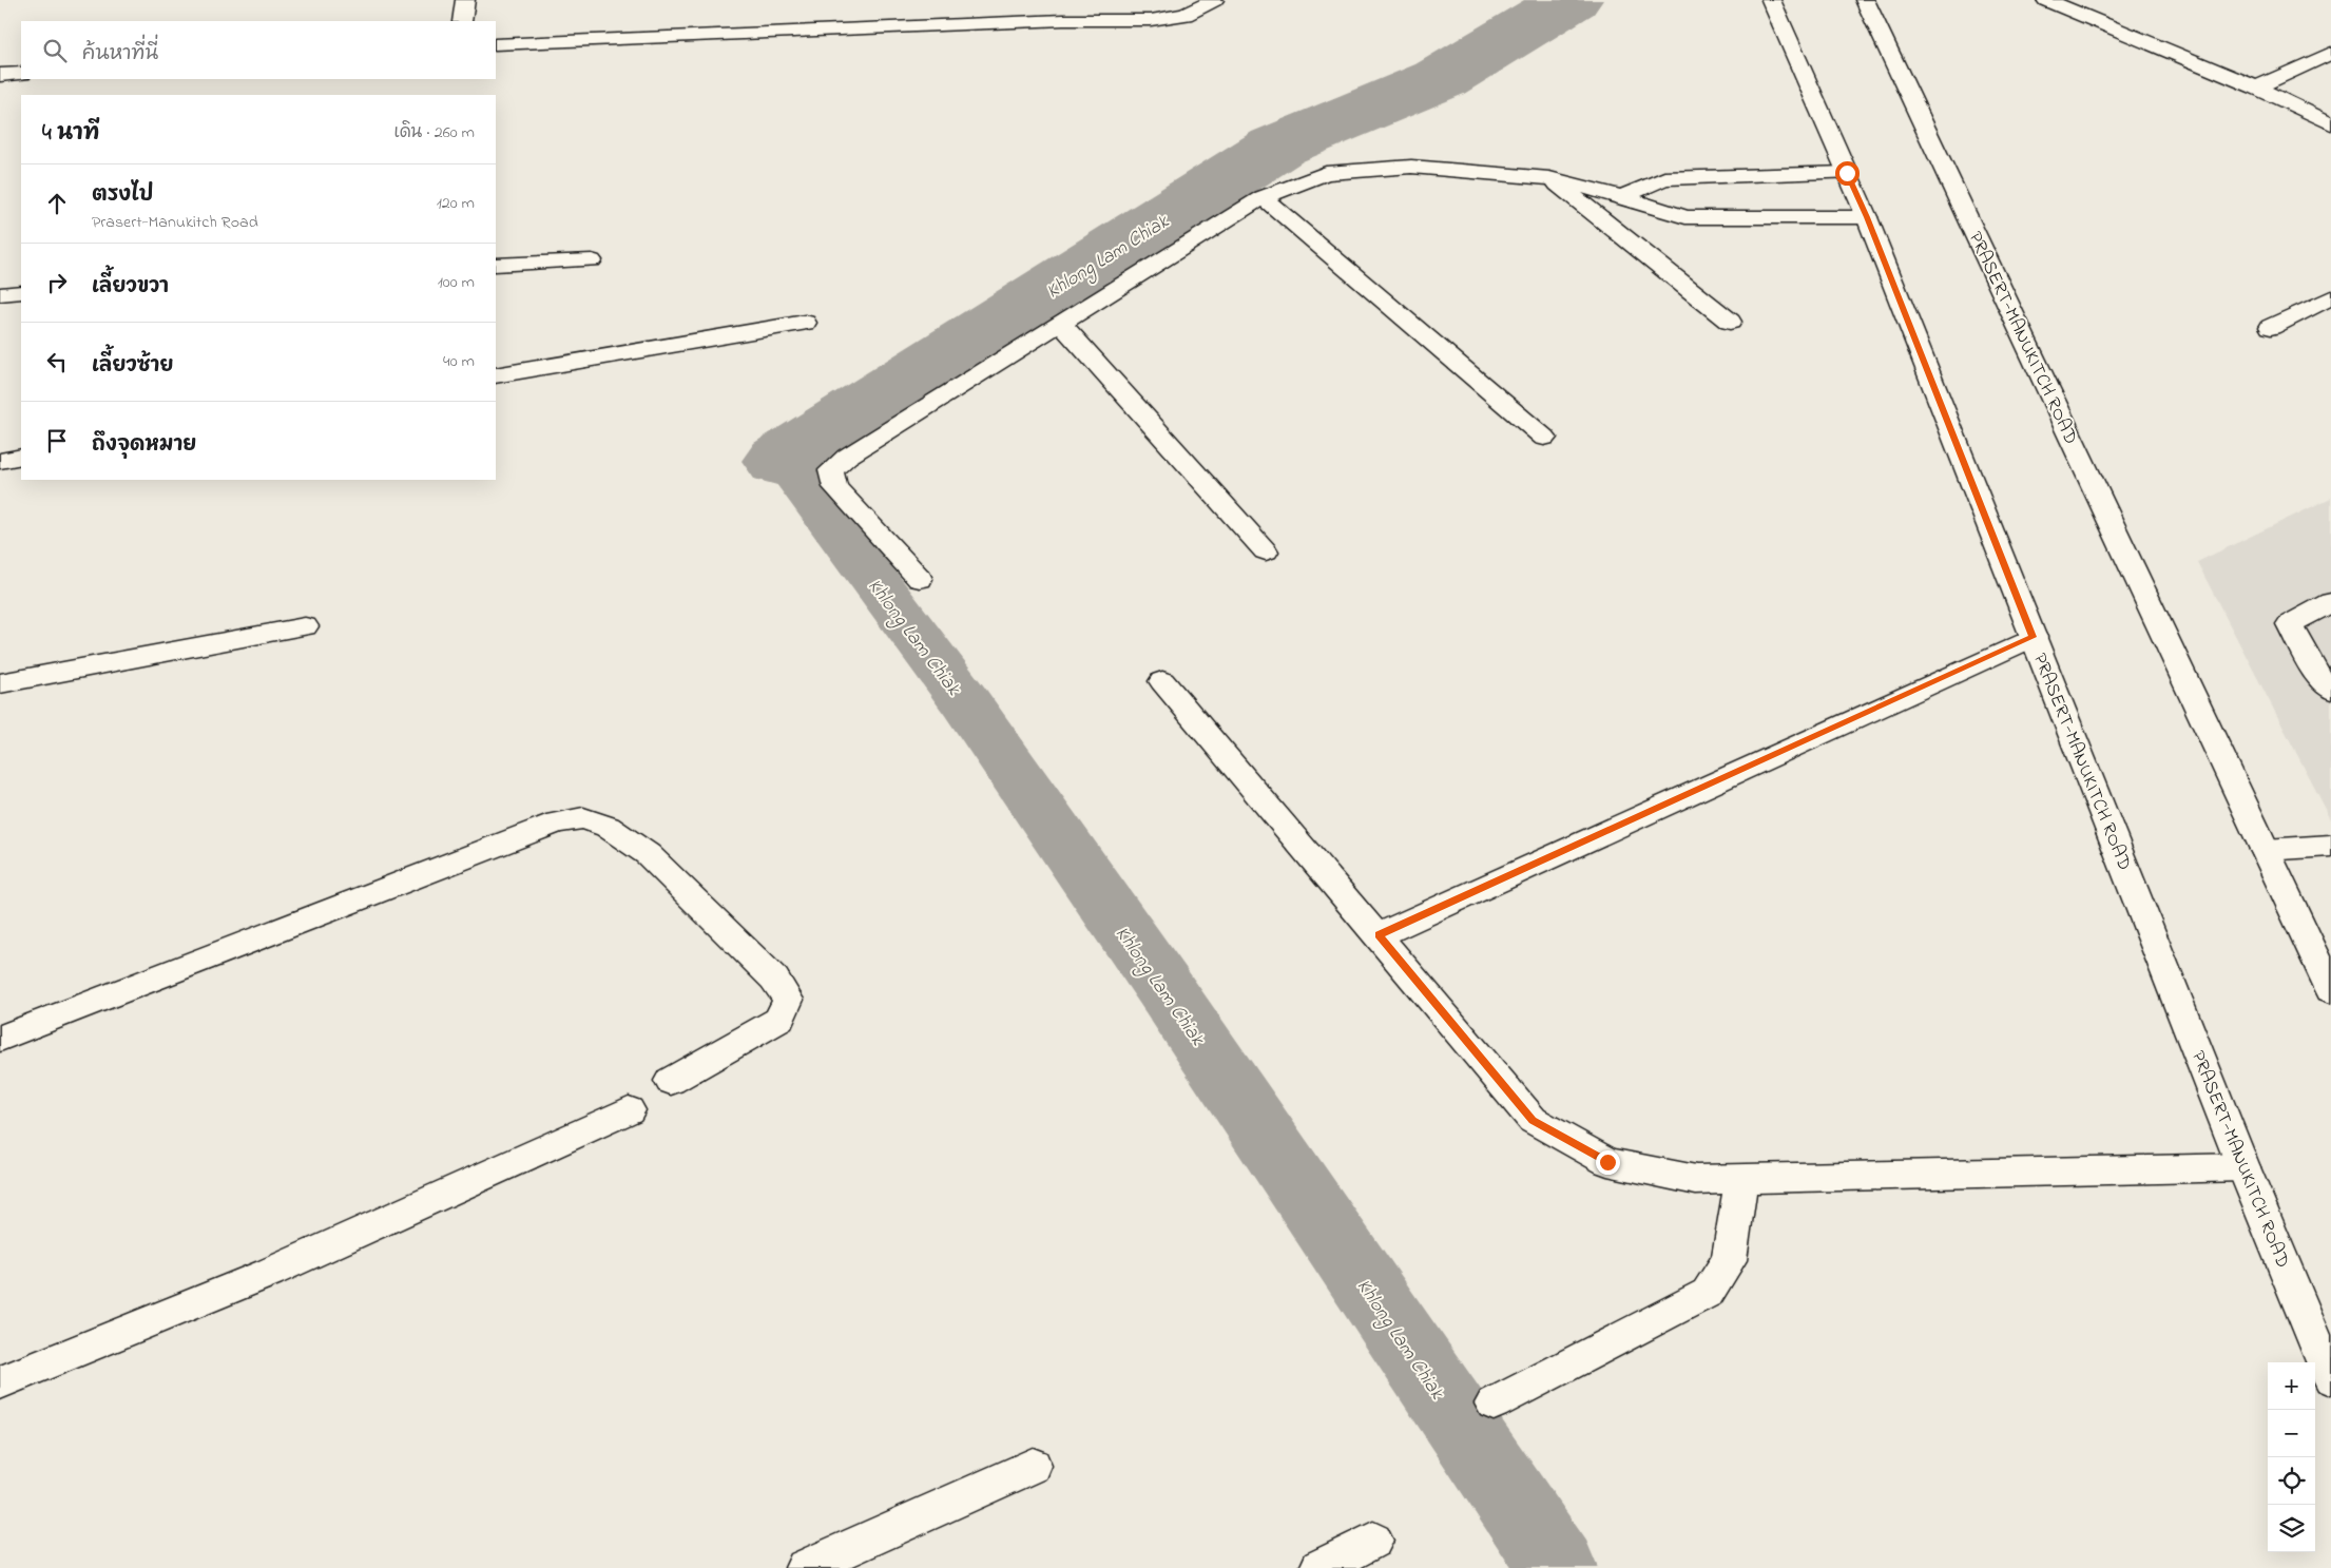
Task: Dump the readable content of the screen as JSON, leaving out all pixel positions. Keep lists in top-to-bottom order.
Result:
{
  "streets": {
    "street": ["PRASERT-MANUKITCH ROAD"]
  },
  "water": ["Khlong Lam Chiak"],
  "page": {
    "search": "ค้นหาที่นี่",
    "heading": ["4 นาที", "เดิน · 260 m"],
    "list": [
      ["ตรงไป", "Prasert-Manukitch Road", "120 m"],
      ["เลี้ยวขวา", "100 m"],
      ["เลี้ยวซ้าย", "40 m"],
      "ถึงจุดหมาย"
    ],
    "map_buttons": ["+", "−"]
  }
}
